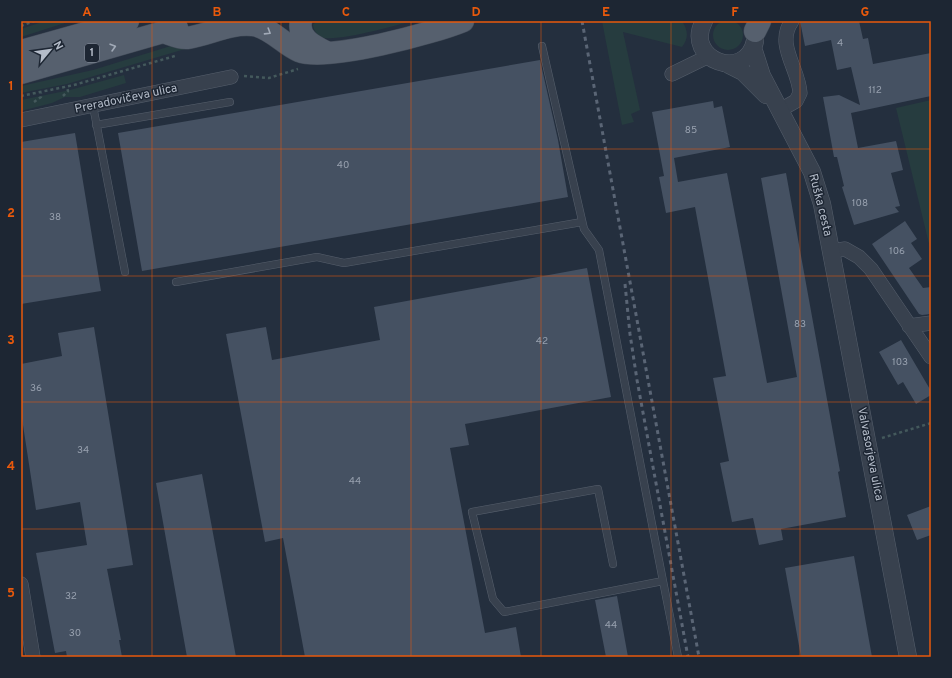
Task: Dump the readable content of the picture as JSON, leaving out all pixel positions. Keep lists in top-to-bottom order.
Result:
{
  "streets": {
    "main road": ["1"],
    "street": ["Preradovičeva ulica", "Ruška cesta", "Valvasorjeva ulica"]
  },
  "crossings": [
    ["Ruška cesta", "Valvasorjeva ulica"]
  ],
  "house_numbers": [
    "4",
    "112",
    "85",
    "40",
    "108",
    "38",
    "106",
    "83",
    "42",
    "103",
    "36",
    "34",
    "44",
    "32",
    "44",
    "30"
  ],
  "north": "top right",
  "grid": {
    "columns": [
      "A",
      "B",
      "C",
      "D",
      "E",
      "F",
      "G"
    ],
    "rows": [
      "1",
      "2",
      "3",
      "4",
      "5"
    ]
  }
}
